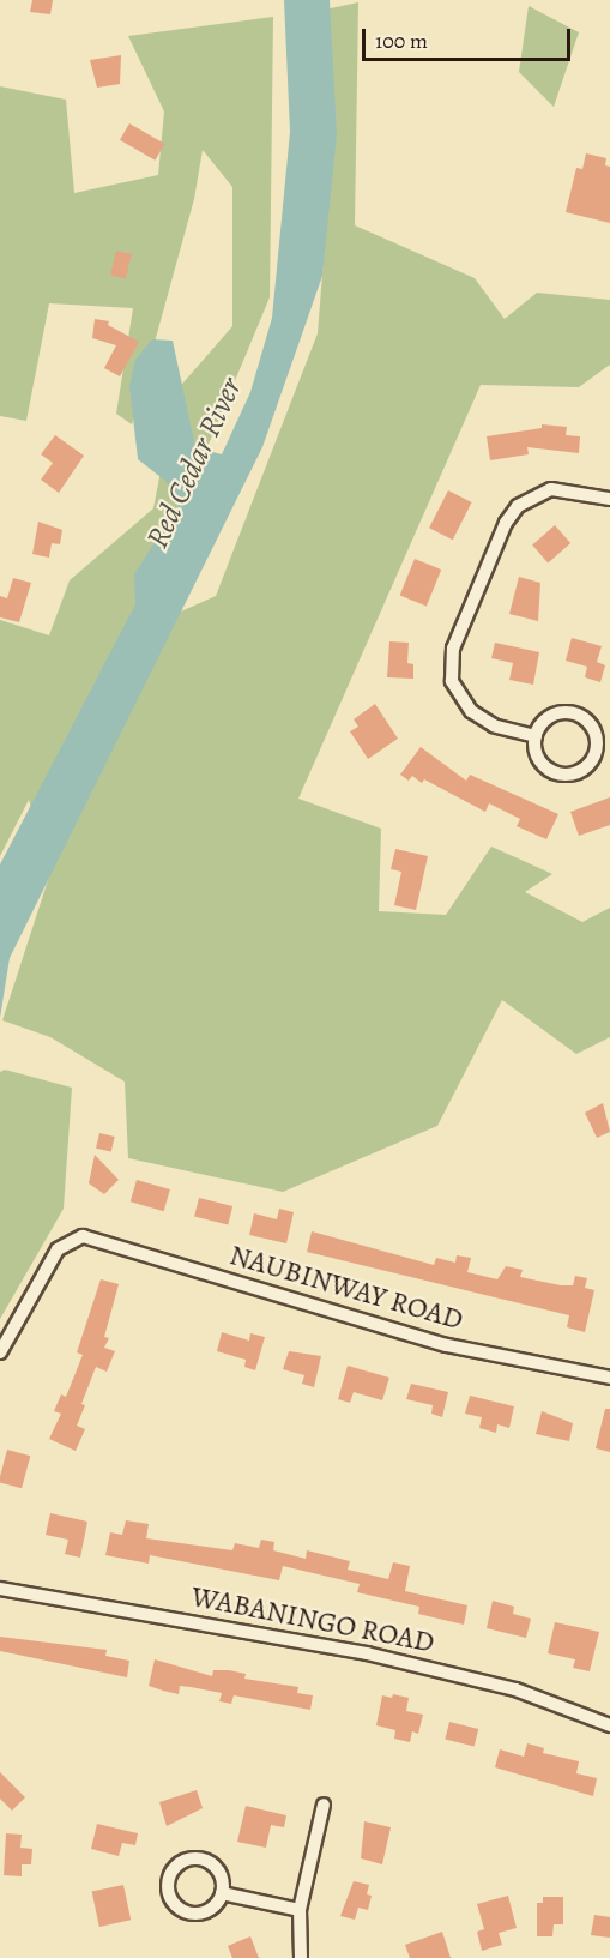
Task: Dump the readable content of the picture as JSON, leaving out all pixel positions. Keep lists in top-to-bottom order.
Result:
{
  "streets": {
    "street": ["NAUBINWAY ROAD", "WABANINGO ROAD"]
  },
  "water": ["Red Cedar River"],
  "scale_bar": "100 m"
}
